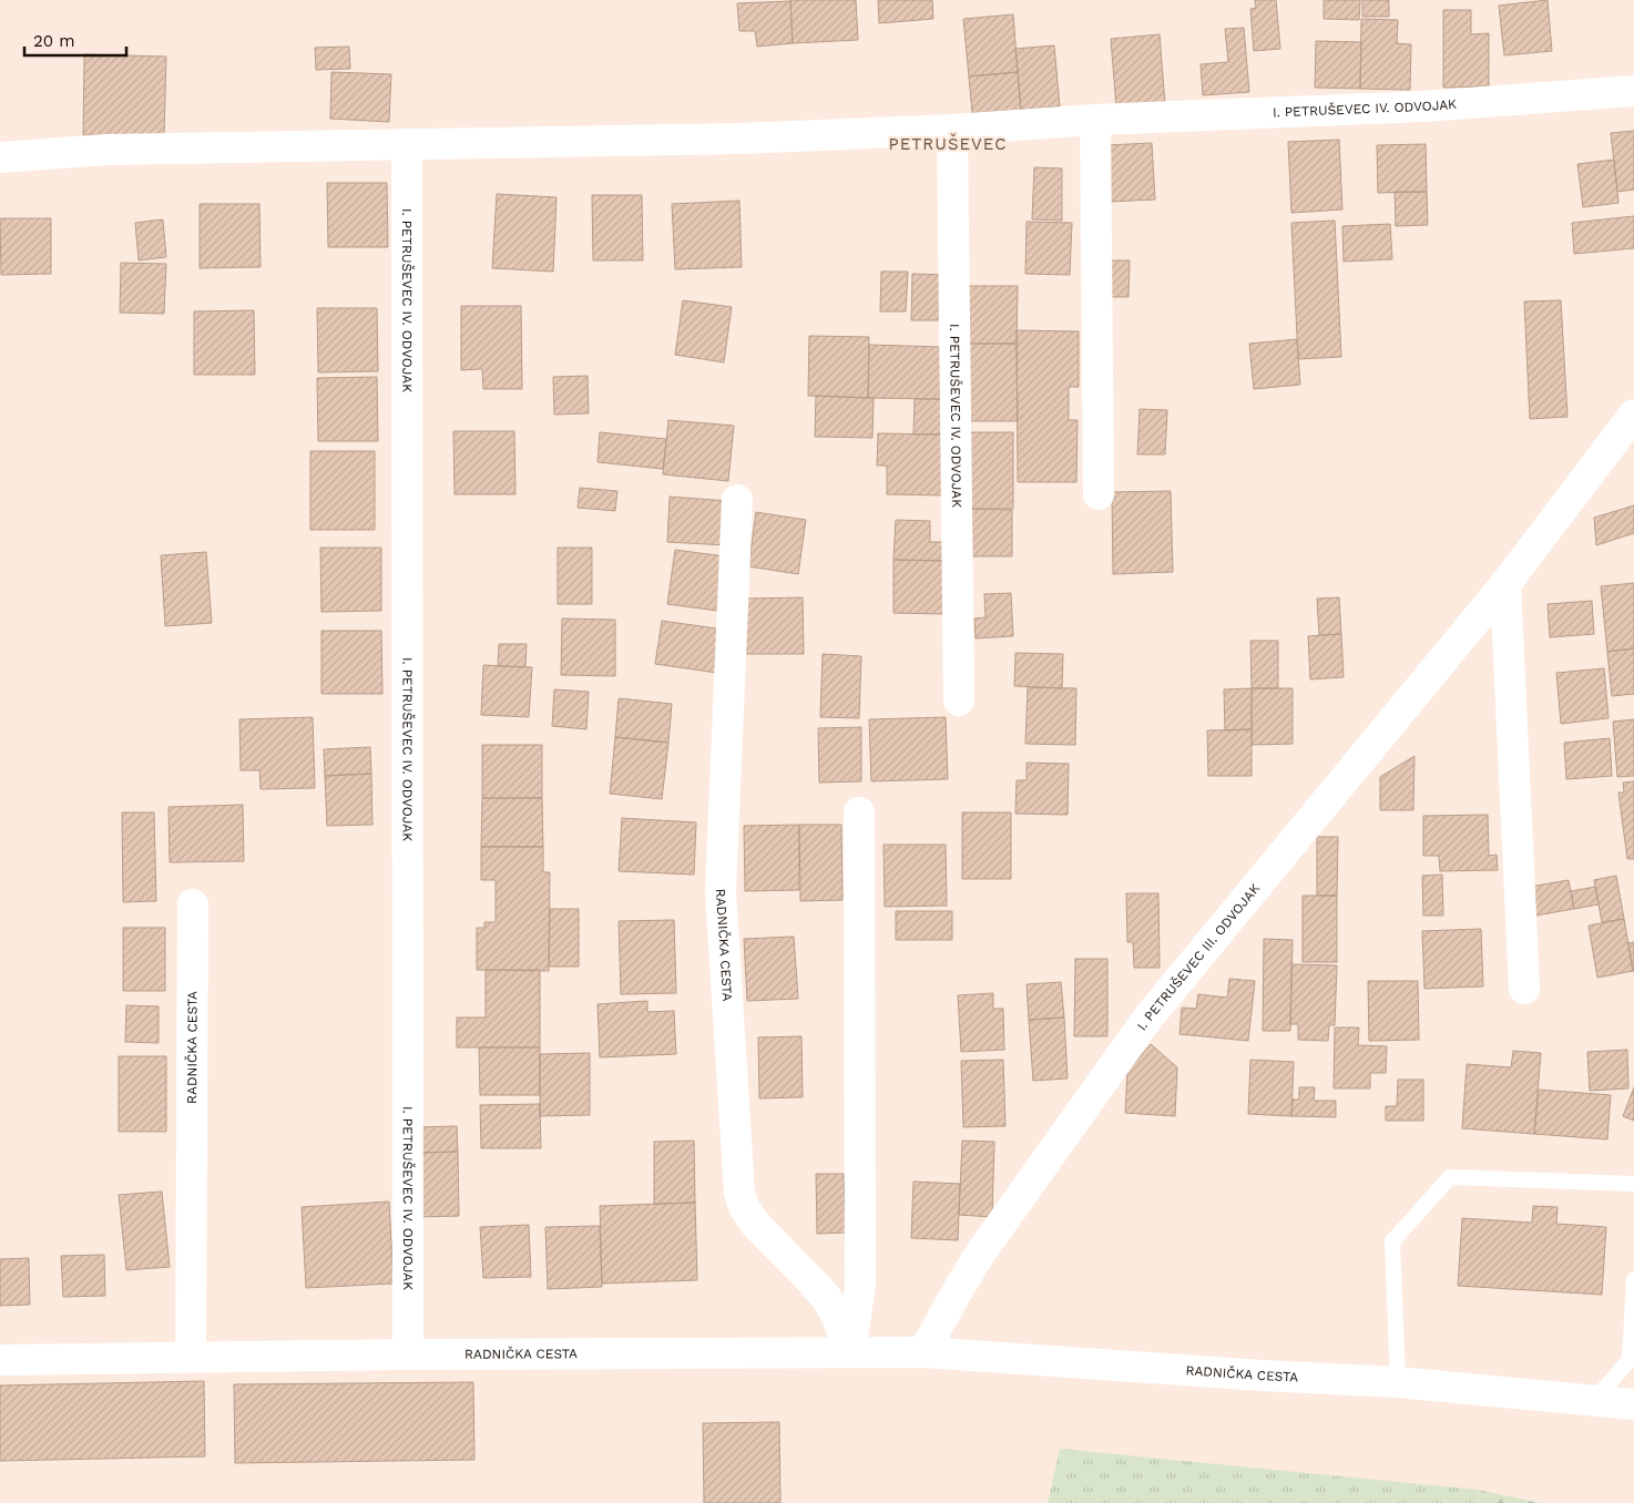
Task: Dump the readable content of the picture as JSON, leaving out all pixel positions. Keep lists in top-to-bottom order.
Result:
{
  "streets": {
    "street": ["I. PETRUŠEVEC IV. ODVOJAK", "RADNIČKA CESTA", "I. PETRUŠEVEC III. ODVOJAK"]
  },
  "crossings": [
    ["I. PETRUŠEVEC IV. ODVOJAK", "RADNIČKA CESTA"],
    ["RADNIČKA CESTA", "I. PETRUŠEVEC III. ODVOJAK"]
  ],
  "districts": ["PETRUŠEVEC"],
  "scale_bar": "20 m"
}
